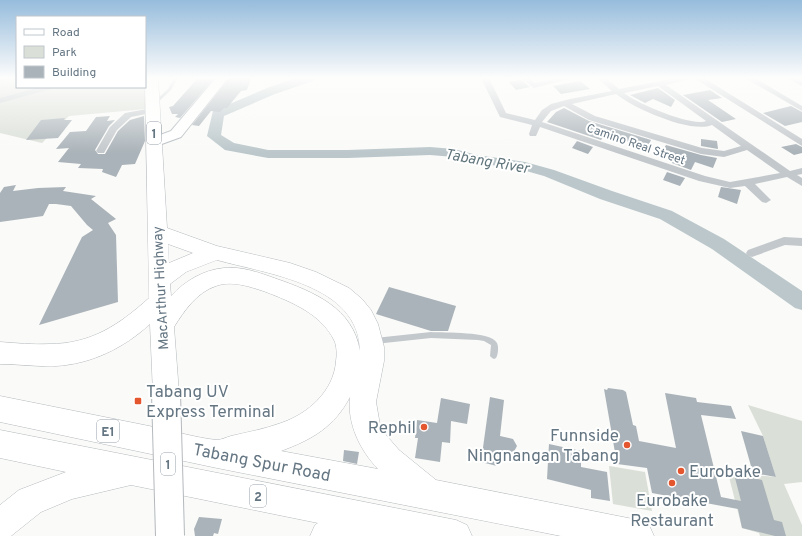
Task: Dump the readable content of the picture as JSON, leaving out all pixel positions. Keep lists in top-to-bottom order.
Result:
{
  "streets": {
    "highway": [
      "1",
      "MacArthur Highway",
      "E1",
      "Tabang Spur Road",
      "2"
    ],
    "street": ["Camino Real Street"]
  },
  "water": ["Tabang River"],
  "places": {
    "transit": ["Tabang UV Express Terminal"],
    "other": [
      "Rephil",
      "Funnside Ningnangan Tabang",
      "Eurobake",
      "Eurobake Restaurant"
    ]
  },
  "legend": ["Road", "Park", "Building"]
}
